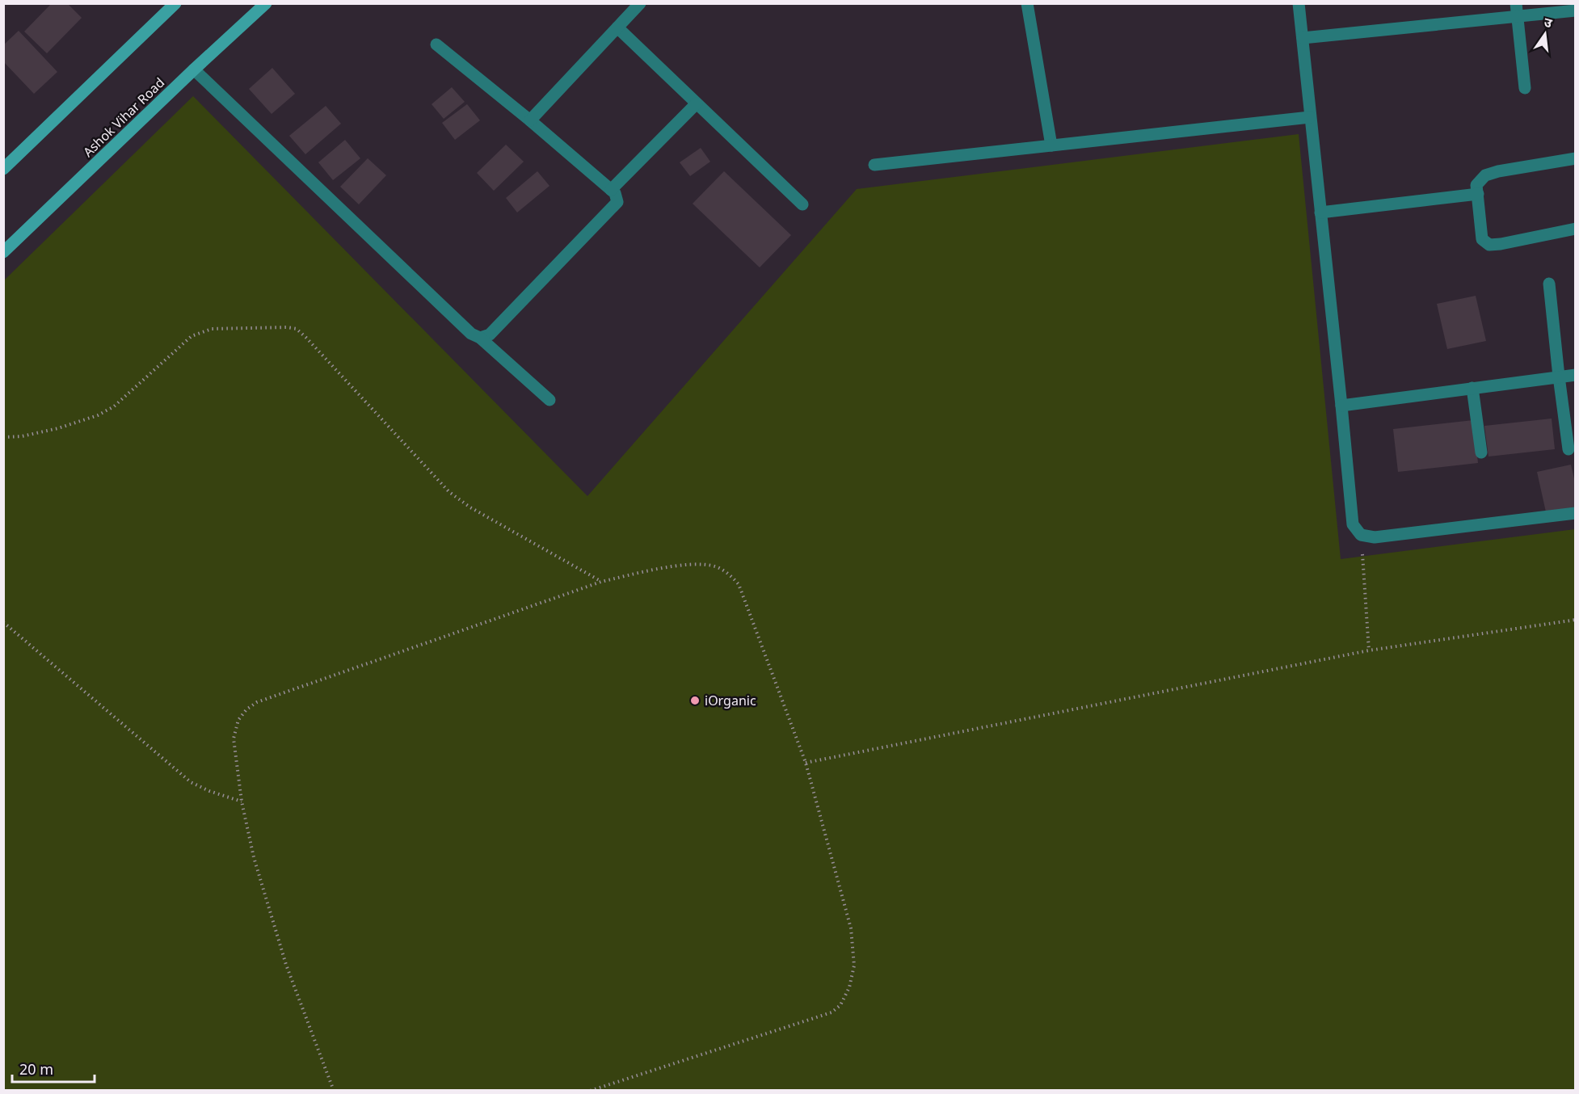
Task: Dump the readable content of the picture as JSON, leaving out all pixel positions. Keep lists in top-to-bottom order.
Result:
{
  "streets": {
    "main road": ["Ashok Vihar Road"]
  },
  "places": ["iOrganic"],
  "scale_bar": "20 m",
  "north": "top"
}
